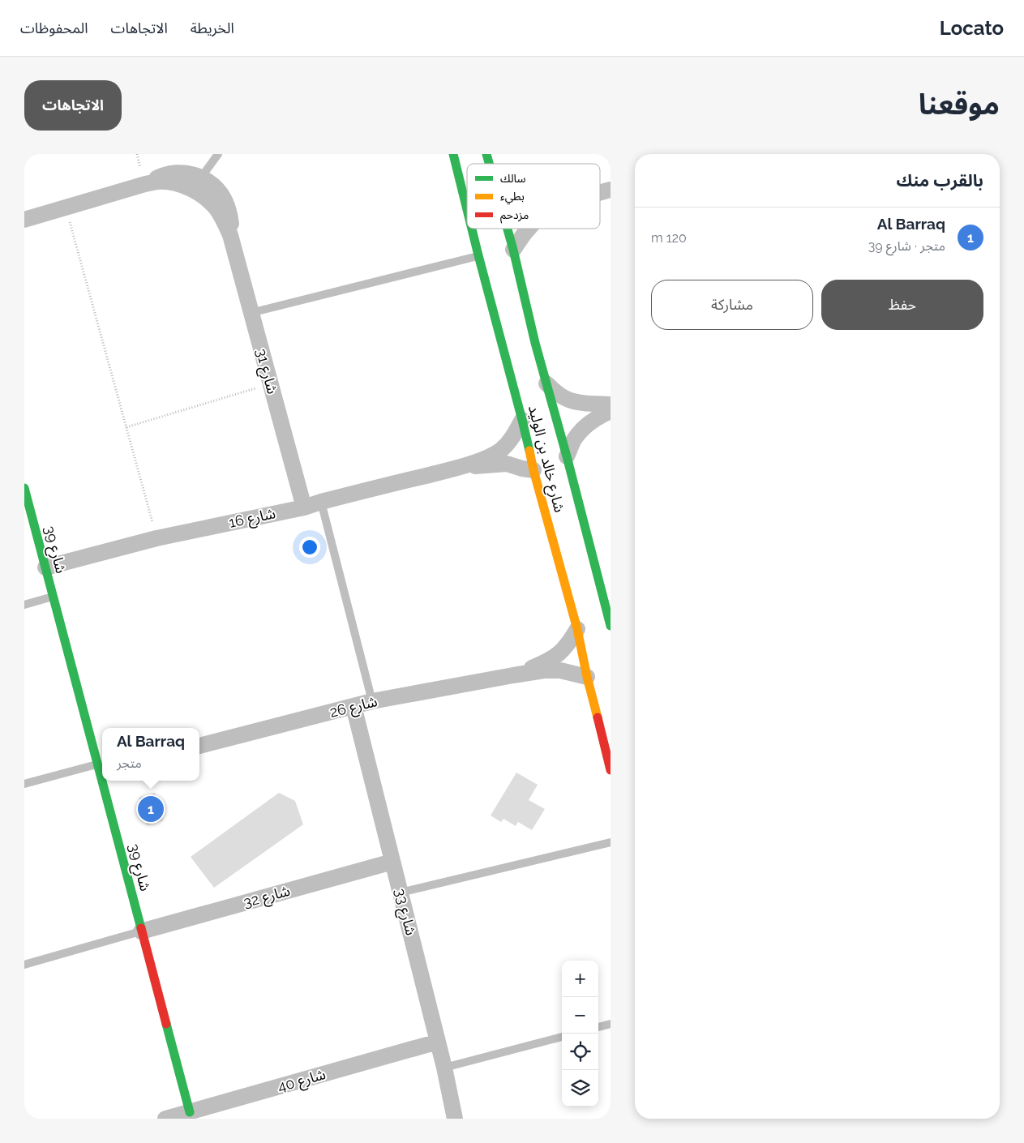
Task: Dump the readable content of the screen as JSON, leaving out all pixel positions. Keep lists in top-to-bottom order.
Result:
{
  "streets": {
    "main road": ["شارع خالد بن الوليد", "شارع 39"],
    "street": [
      "شارع 31",
      "شارع 16",
      "شارع 26",
      "شارع 32",
      "شارع 33",
      "شارع 40"
    ]
  },
  "crossings": [
    ["شارع 31", "شارع 16"],
    ["شارع خالد بن الوليد", "شارع 16"],
    ["شارع خالد بن الوليد", "شارع 26"],
    ["شارع 16", "شارع 39"],
    ["شارع 39", "شارع 32"],
    ["شارع 39", "شارع 40"],
    ["شارع 26", "شارع 33"],
    ["شارع 32", "شارع 33"],
    ["شارع 33", "شارع 40"]
  ],
  "legend": ["سالك", "بطيء", "مزدحم"],
  "page": {
    "header": "Locato",
    "nav": ["الخريطة", "الاتجاهات", "المحفوظات"],
    "title": "موقعنا",
    "buttons": [
      "الاتجاهات",
      ["حفظ", "مشاركة"]
    ],
    "heading": "بالقرب منك",
    "list": [
      {
        "mark": "1",
        "name": "Al Barraq",
        "note": "متجر · شارع 39",
        "value": "120 m"
      }
    ],
    "popup": ["Al Barraq", "متجر"],
    "pins": "1",
    "map_buttons": ["+", "−"]
  }
}
